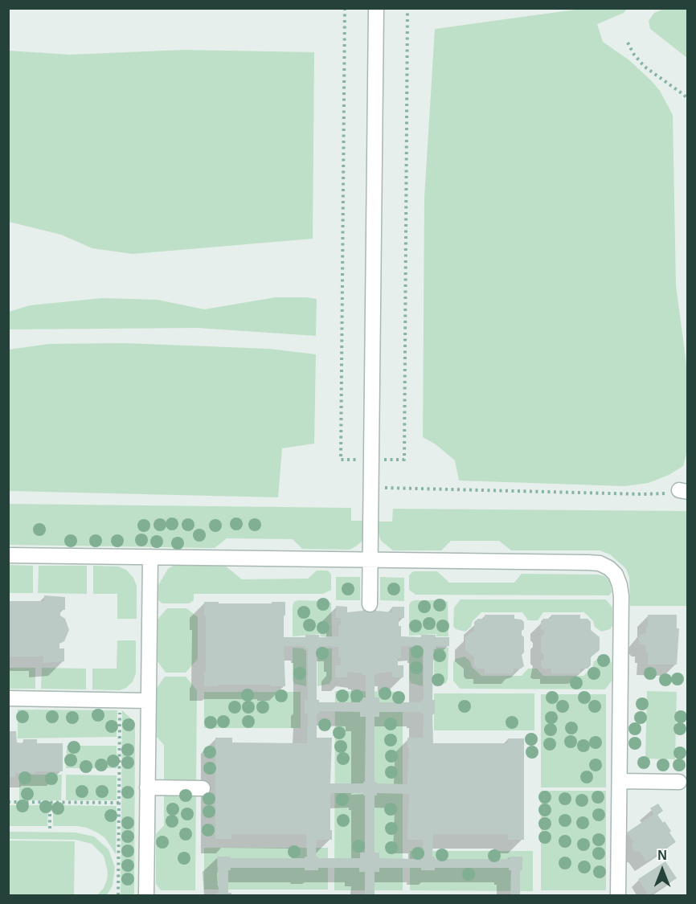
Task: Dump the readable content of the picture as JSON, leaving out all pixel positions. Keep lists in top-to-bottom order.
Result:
{
  "north": "top"
}
